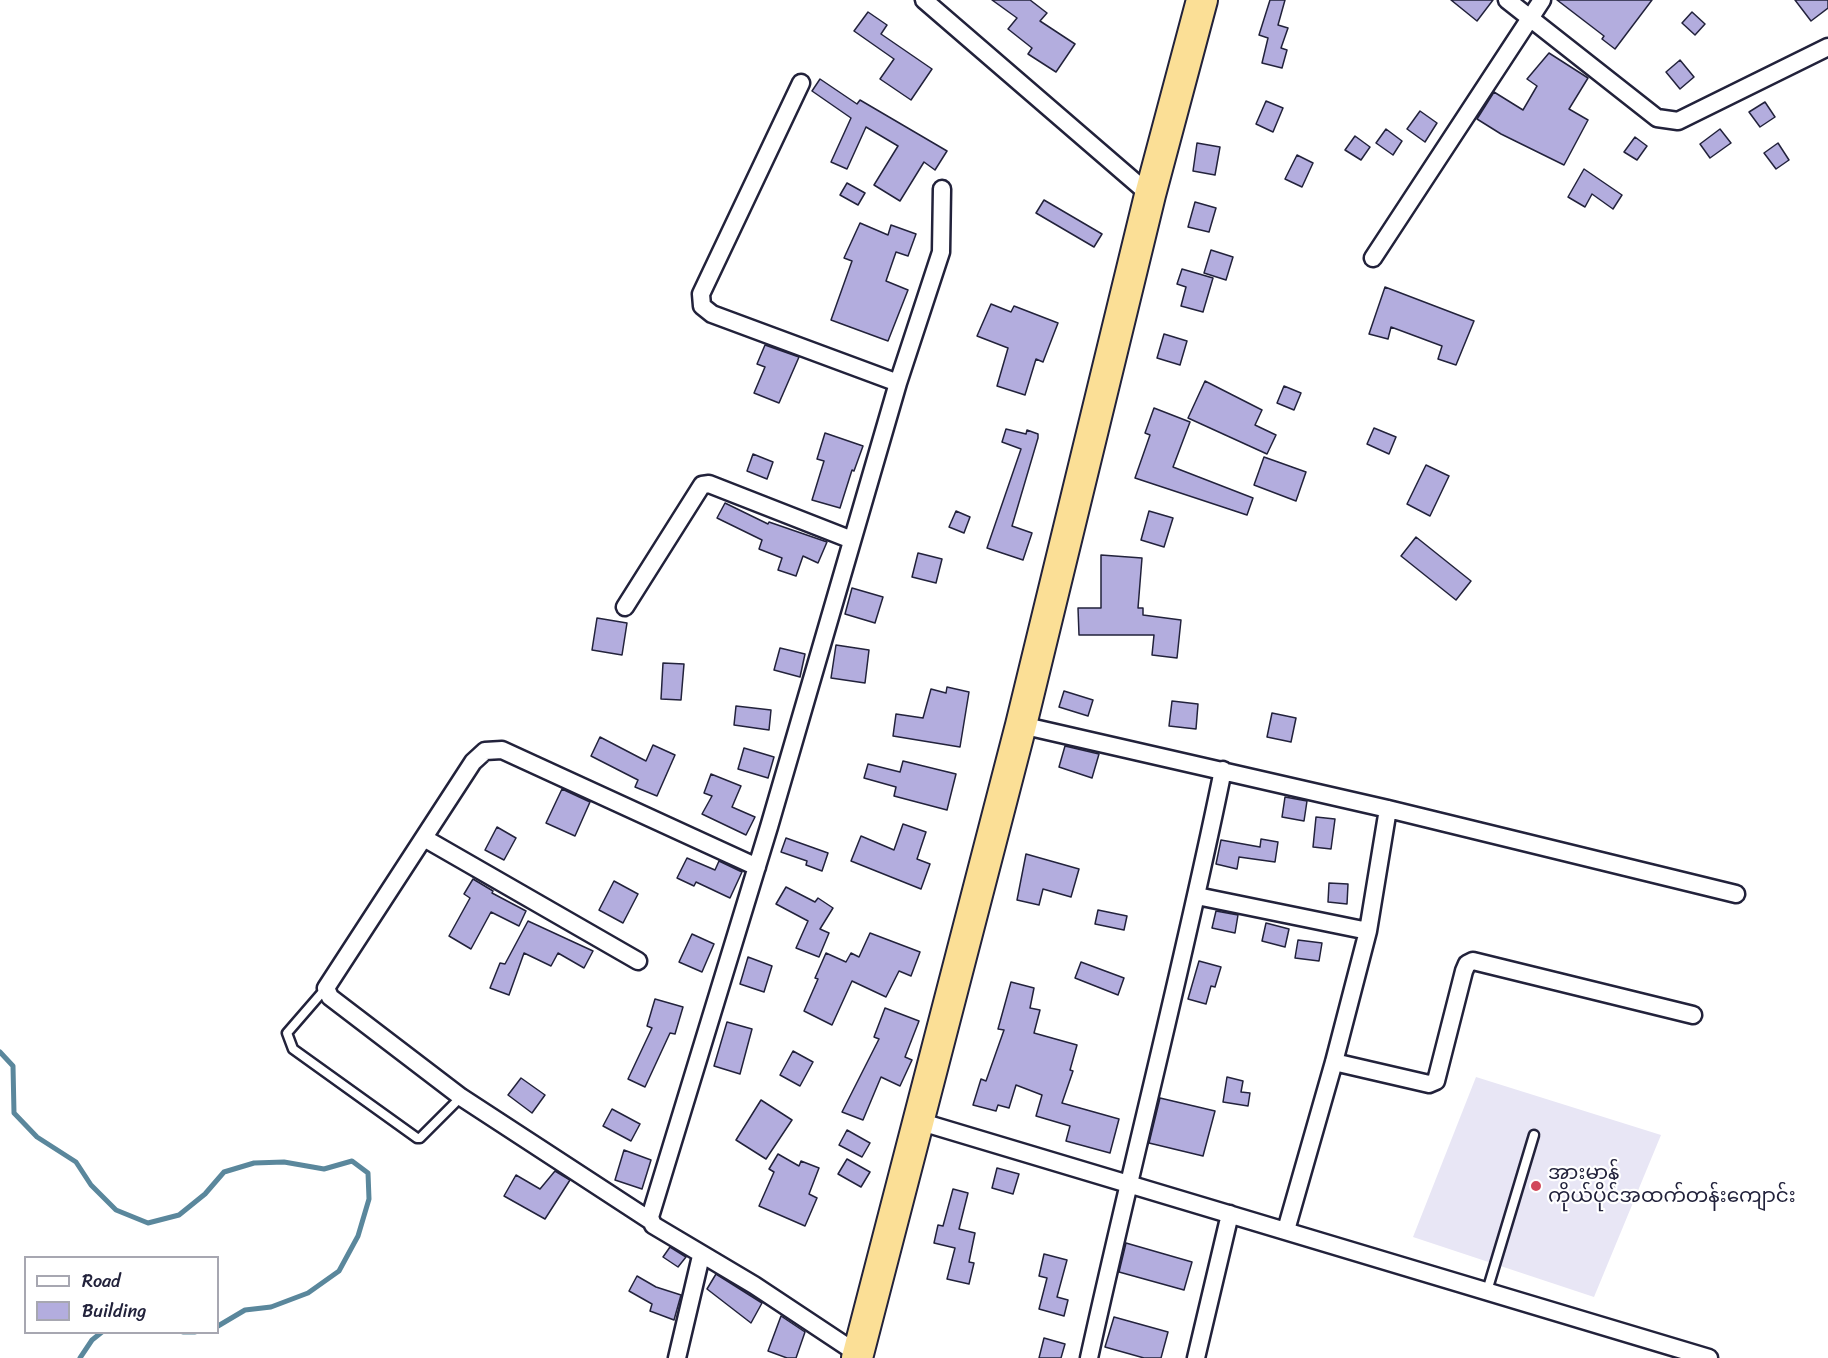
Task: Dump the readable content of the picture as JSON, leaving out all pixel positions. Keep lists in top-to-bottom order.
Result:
{
  "places": ["အားမာန် ကိုယ်ပိုင်အထက်တန်းကျောင်း"],
  "legend": ["Road", "Building"]
}
